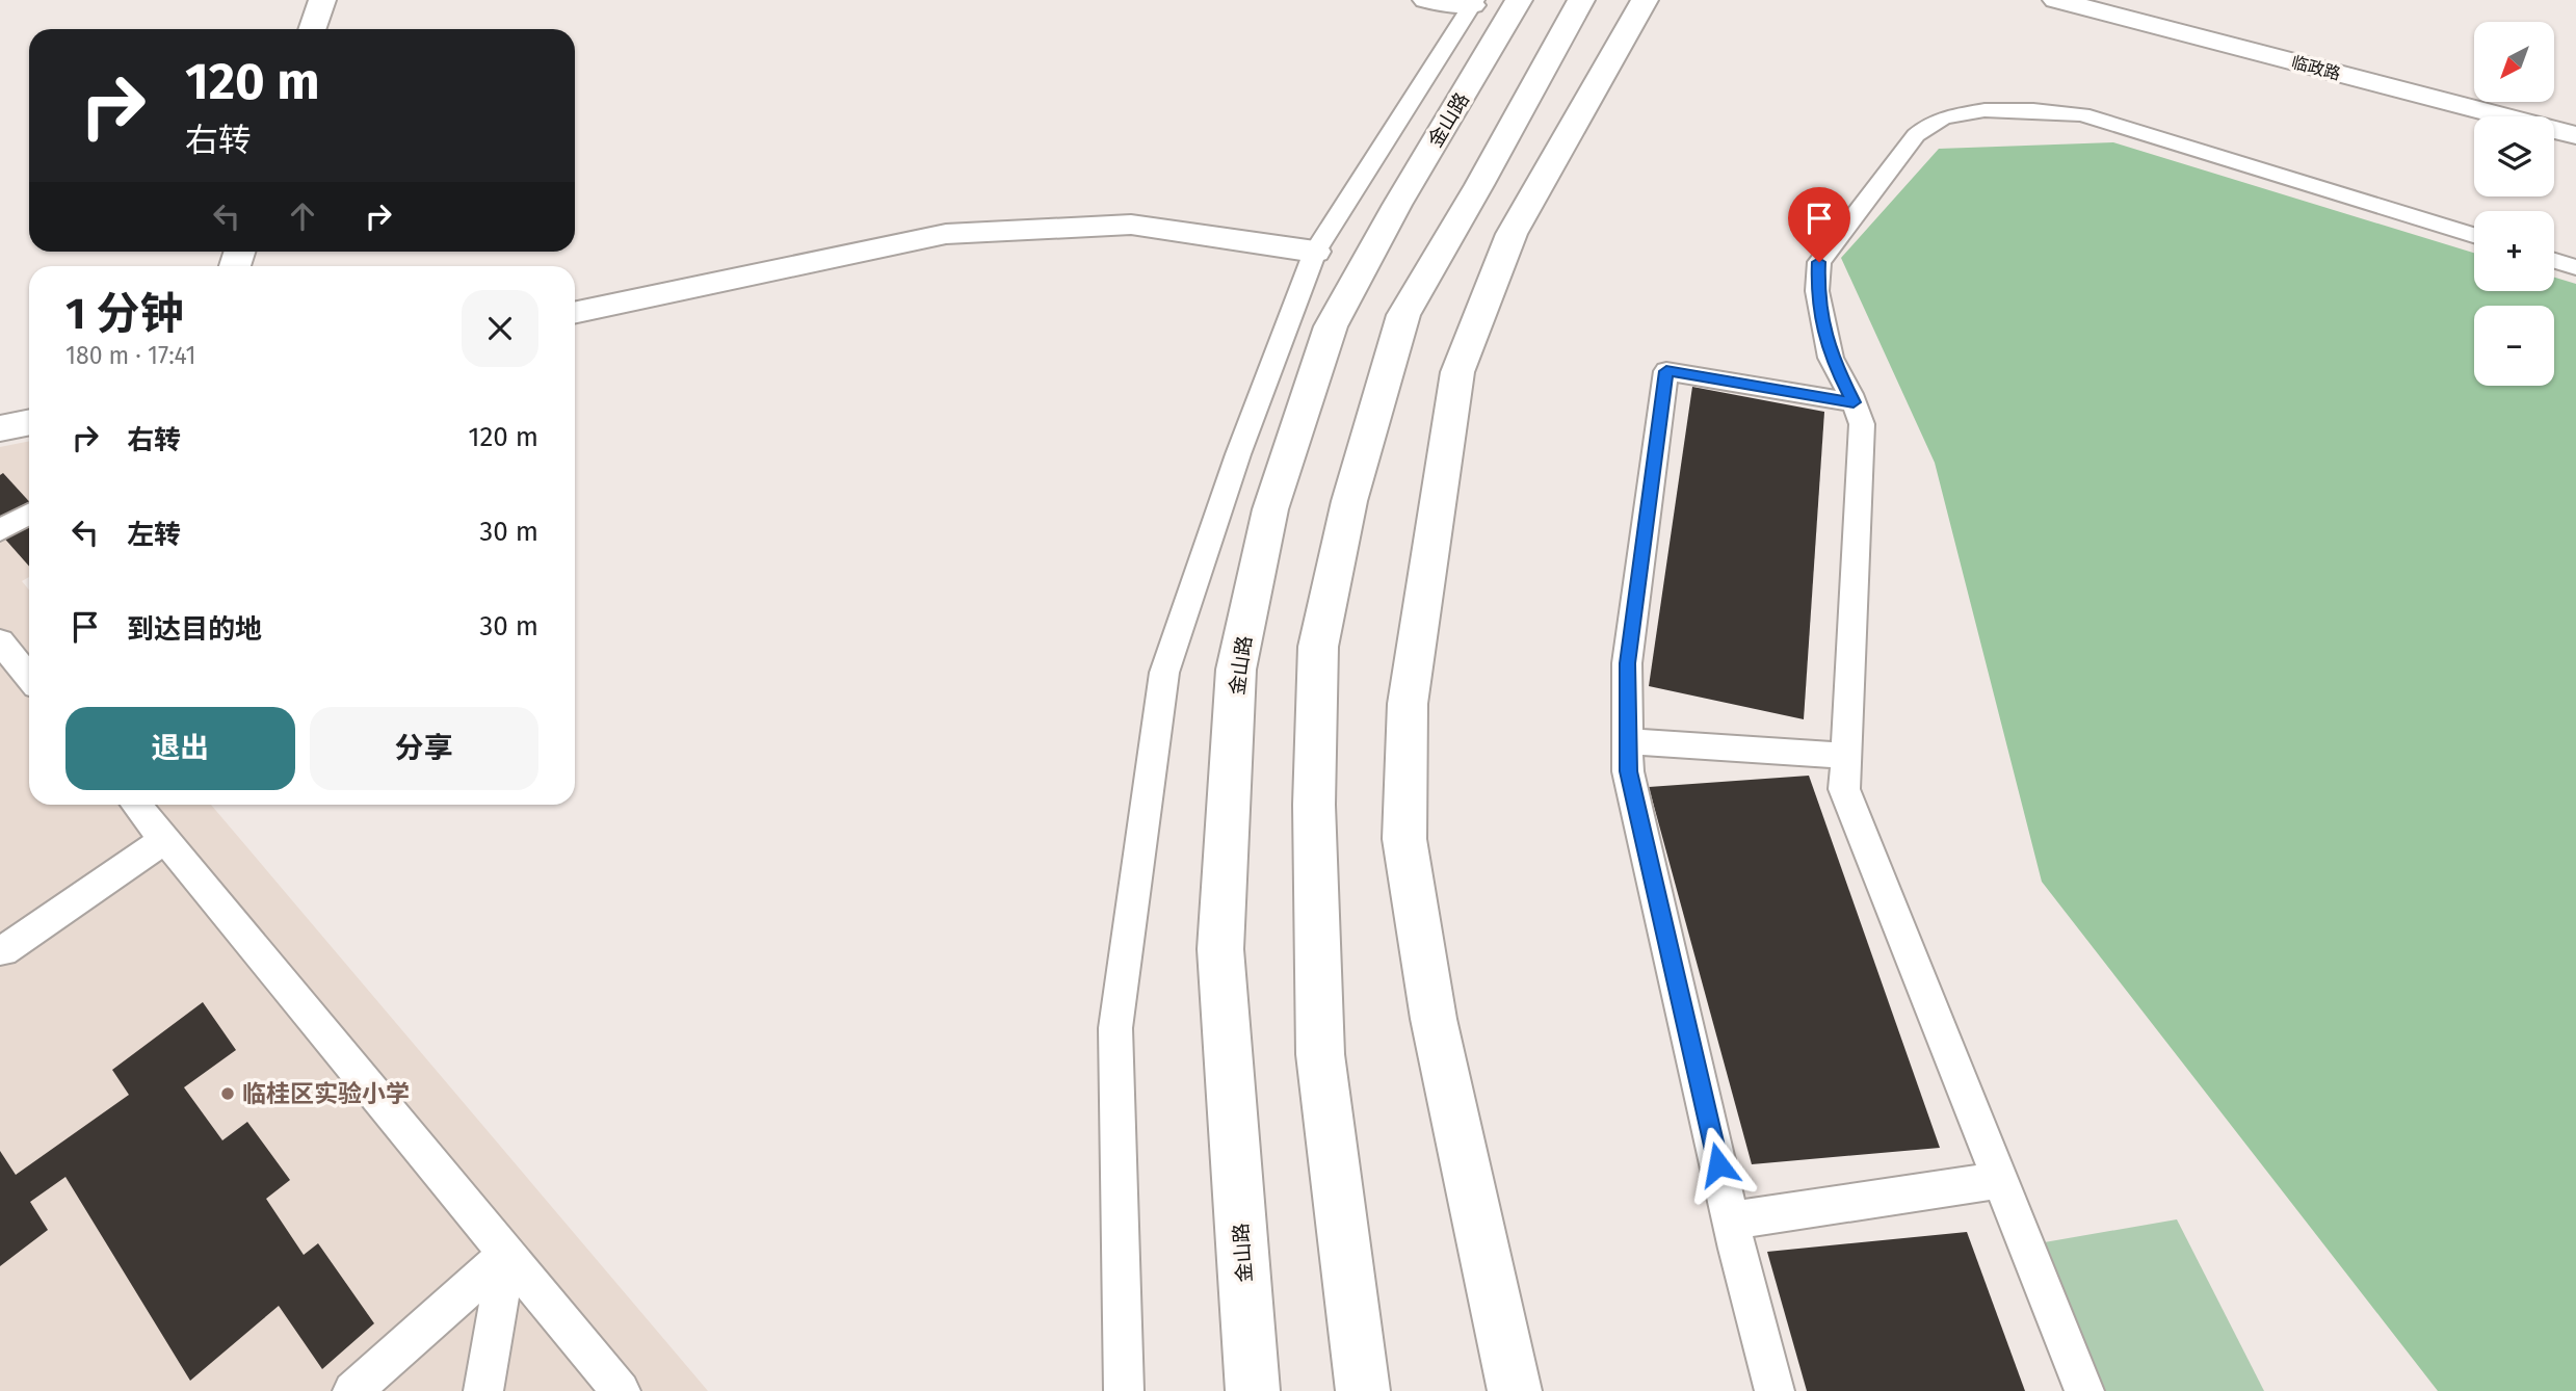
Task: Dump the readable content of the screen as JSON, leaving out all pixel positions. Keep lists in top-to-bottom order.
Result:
{
  "streets": {
    "main road": ["临政路", "金山路"]
  },
  "places": ["临桂区实验小学"],
  "north": "bottom left",
  "page": {
    "map_buttons": ["+", "−"],
    "turn": ["120 m", "右转"],
    "heading": ["1 分钟", "180 m · 17:41"],
    "list": [
      {
        "name": "右转",
        "value": "120 m"
      },
      {
        "name": "左转",
        "value": "30 m"
      },
      {
        "name": "到达目的地",
        "value": "30 m"
      }
    ],
    "buttons": ["退出", "分享"]
  }
}
